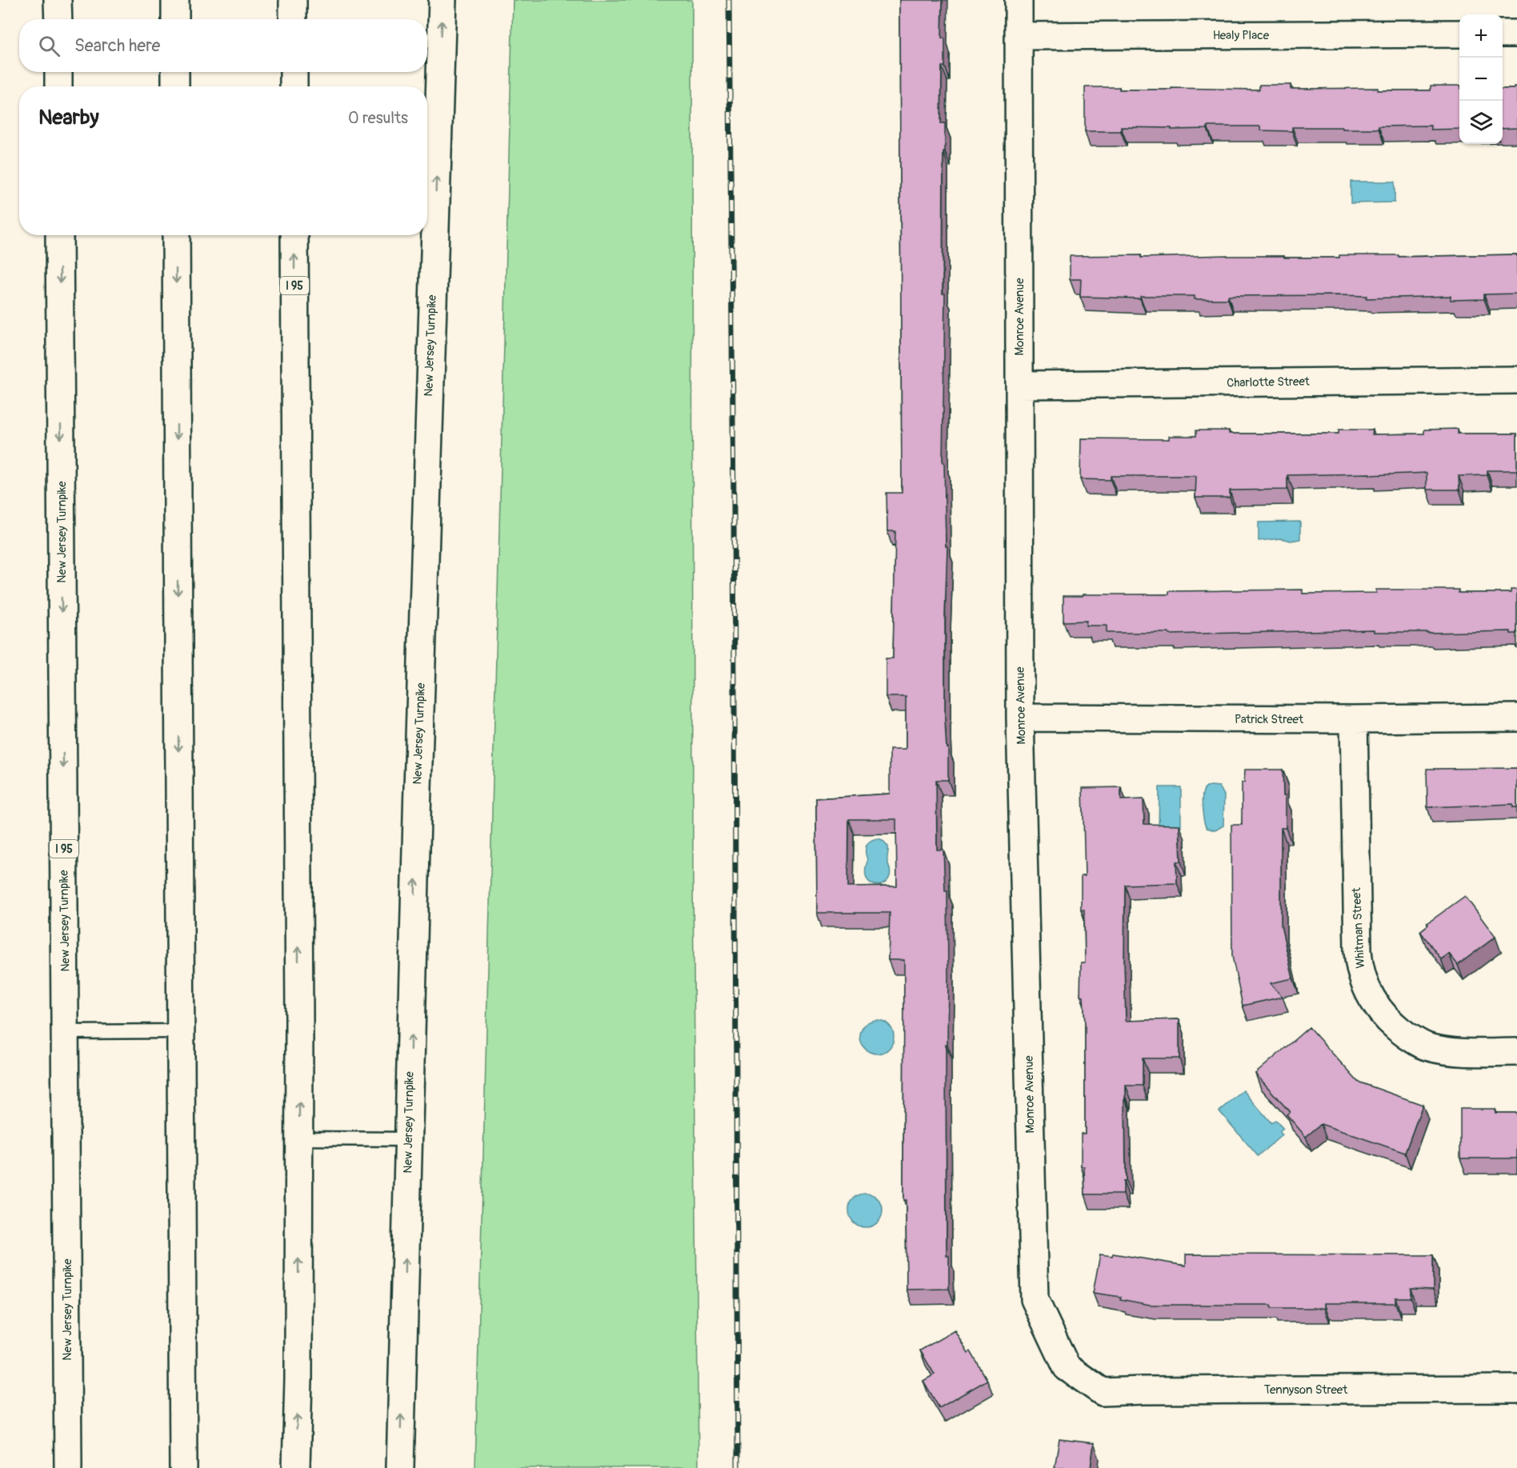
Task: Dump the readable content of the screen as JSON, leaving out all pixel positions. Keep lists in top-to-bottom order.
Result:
{
  "streets": {
    "main road": [
      "Healy Place",
      "I 95",
      "Monroe Avenue",
      "New Jersey Turnpike",
      "Charlotte Street",
      "Patrick Street",
      "Whitman Street",
      "Tennyson Street"
    ]
  },
  "crossings": [
    ["Healy Place", "Monroe Avenue"],
    ["Monroe Avenue", "Charlotte Street"],
    ["Monroe Avenue", "Patrick Street"],
    ["Monroe Avenue", "Tennyson Street"],
    ["Patrick Street", "Whitman Street"]
  ],
  "page": {
    "map_buttons": ["+", "−"],
    "search": "Search here",
    "heading": ["Nearby", "0 results"]
  }
}
